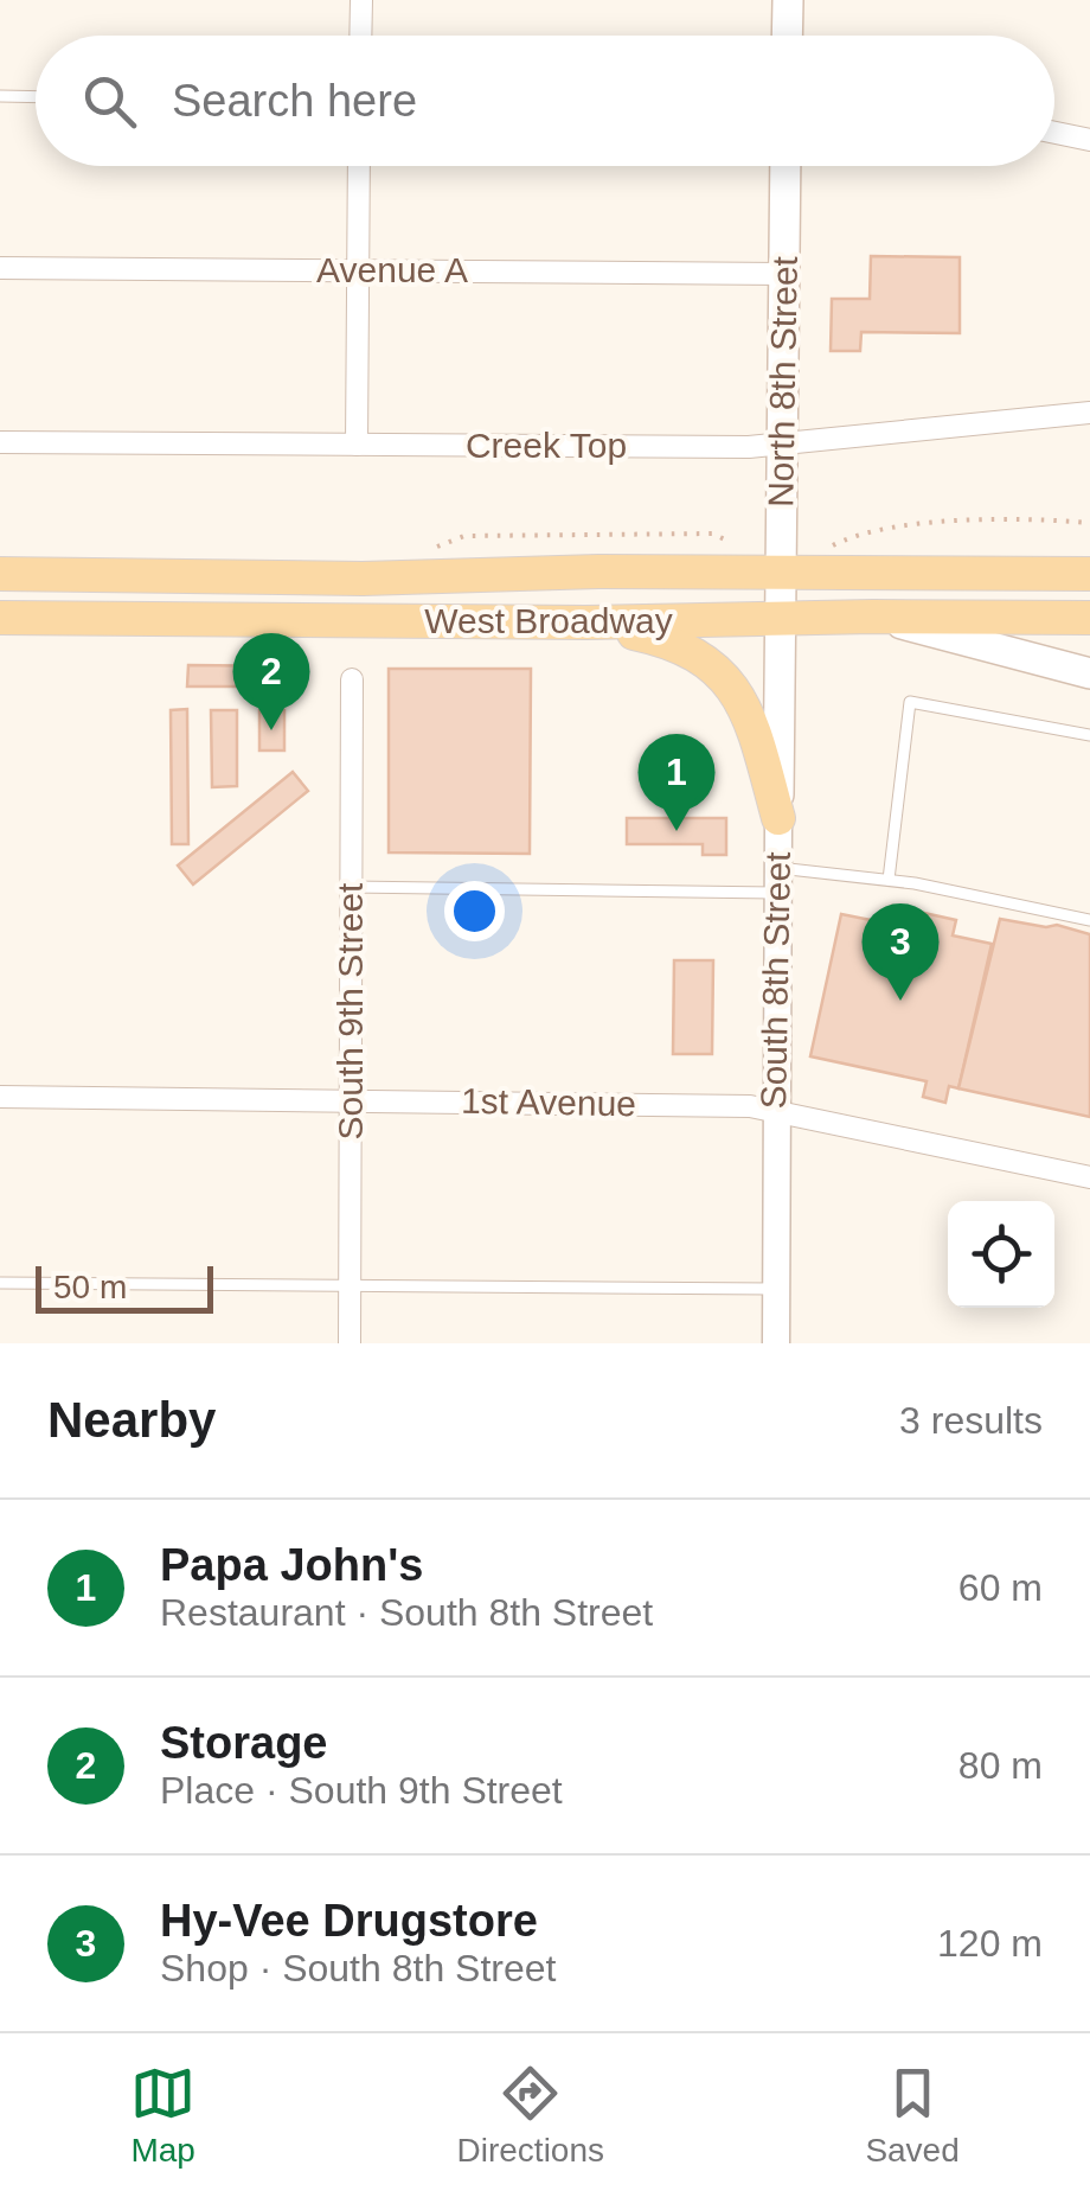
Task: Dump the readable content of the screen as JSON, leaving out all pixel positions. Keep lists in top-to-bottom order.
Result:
{
  "streets": {
    "main road": ["North 8th Street", "West Broadway", "South 8th Street"],
    "street": [
      "Avenue A",
      "Creek Top",
      "South 9th Street",
      "1st Avenue"
    ]
  },
  "crossings": [
    ["Avenue A", "North 8th Street"],
    ["North 8th Street", "Creek Top"],
    ["North 8th Street", "West Broadway"],
    ["North 8th Street", "South 8th Street"],
    ["West Broadway", "South 8th Street"],
    ["South 8th Street", "1st Avenue"],
    ["South 9th Street", "1st Avenue"]
  ],
  "scale_bar": "50 m",
  "page": {
    "search": "Search here",
    "pins": ["2", "1", "3"],
    "scale": "50 m",
    "heading": ["Nearby", "3 results"],
    "list": [
      {
        "mark": "1",
        "name": "Papa John's",
        "note": "Restaurant · South 8th Street",
        "value": "60 m"
      },
      {
        "mark": "2",
        "name": "Storage",
        "note": "Place · South 9th Street",
        "value": "80 m"
      },
      {
        "mark": "3",
        "name": "Hy-Vee Drugstore",
        "note": "Shop · South 8th Street",
        "value": "120 m"
      }
    ],
    "nav": ["Map", "Directions", "Saved"]
  }
}
